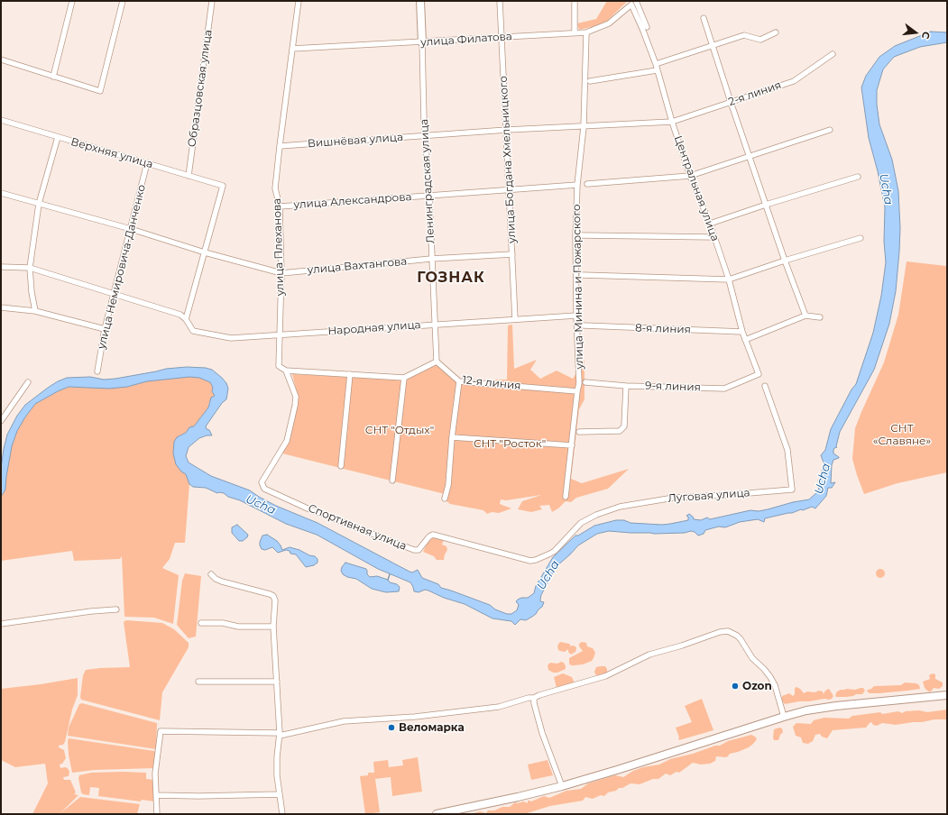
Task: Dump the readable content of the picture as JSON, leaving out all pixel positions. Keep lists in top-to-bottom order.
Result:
{
  "streets": {
    "main road": ["Ленинградская улица"],
    "street": [
      "улица Филатова",
      "Образцовская улица",
      "2-я линия",
      "Вишнёвая улица",
      "Верхняя улица",
      "улица Богдана Хмельницкого",
      "Центральная улица",
      "улица Александрова",
      "улица Плеханова",
      "улица Вахтангова",
      "улица Немировича-Данченко",
      "улица Минина и Пожарского",
      "Народная улица",
      "8-я линия",
      "12-я линия",
      "9-я линия",
      "Луговая улица",
      "Спортивная улица"
    ]
  },
  "crossings": [
    ["улица Филатова", "улица Богдана Хмельницкого"],
    ["улица Филатова", "Ленинградская улица"],
    ["улица Филатова", "Центральная улица"],
    ["улица Филатова", "улица Плеханова"],
    ["улица Филатова", "улица Минина и Пожарского"],
    ["Образцовская улица", "Верхняя улица"],
    ["2-я линия", "Вишнёвая улица"],
    ["2-я линия", "Центральная улица"],
    ["2-я линия", "улица Минина и Пожарского"],
    ["Вишнёвая улица", "улица Богдана Хмельницкого"],
    ["Вишнёвая улица", "Ленинградская улица"],
    ["Вишнёвая улица", "улица Плеханова"],
    ["Вишнёвая улица", "улица Минина и Пожарского"],
    ["Верхняя улица", "улица Вахтангова"],
    ["Верхняя улица", "улица Немировича-Данченко"],
    ["улица Богдана Хмельницкого", "улица Александрова"],
    ["улица Богдана Хмельницкого", "улица Вахтангова"],
    ["улица Богдана Хмельницкого", "Народная улица"],
    ["Ленинградская улица", "улица Александрова"],
    ["Ленинградская улица", "улица Вахтангова"],
    ["Ленинградская улица", "Народная улица"],
    ["Ленинградская улица", "12-я линия"],
    ["Центральная улица", "8-я линия"],
    ["Центральная улица", "9-я линия"],
    ["улица Александрова", "улица Плеханова"],
    ["улица Александрова", "улица Минина и Пожарского"],
    ["улица Плеханова", "улица Вахтангова"],
    ["улица Плеханова", "Народная улица"],
    ["улица Плеханова", "Спортивная улица"],
    ["улица Немировича-Данченко", "Народная улица"],
    ["улица Минина и Пожарского", "Народная улица"],
    ["улица Минина и Пожарского", "12-я линия"],
    ["Луговая улица", "Спортивная улица"]
  ],
  "districts": ["ГОЗНАК"],
  "water": ["Ucha"],
  "parks": ["СНТ «Славяне»", "СНТ \"Отдых\"", "СНТ \"Росток\""],
  "places": ["Ozon", "Веломарка"],
  "north": "right"
}
